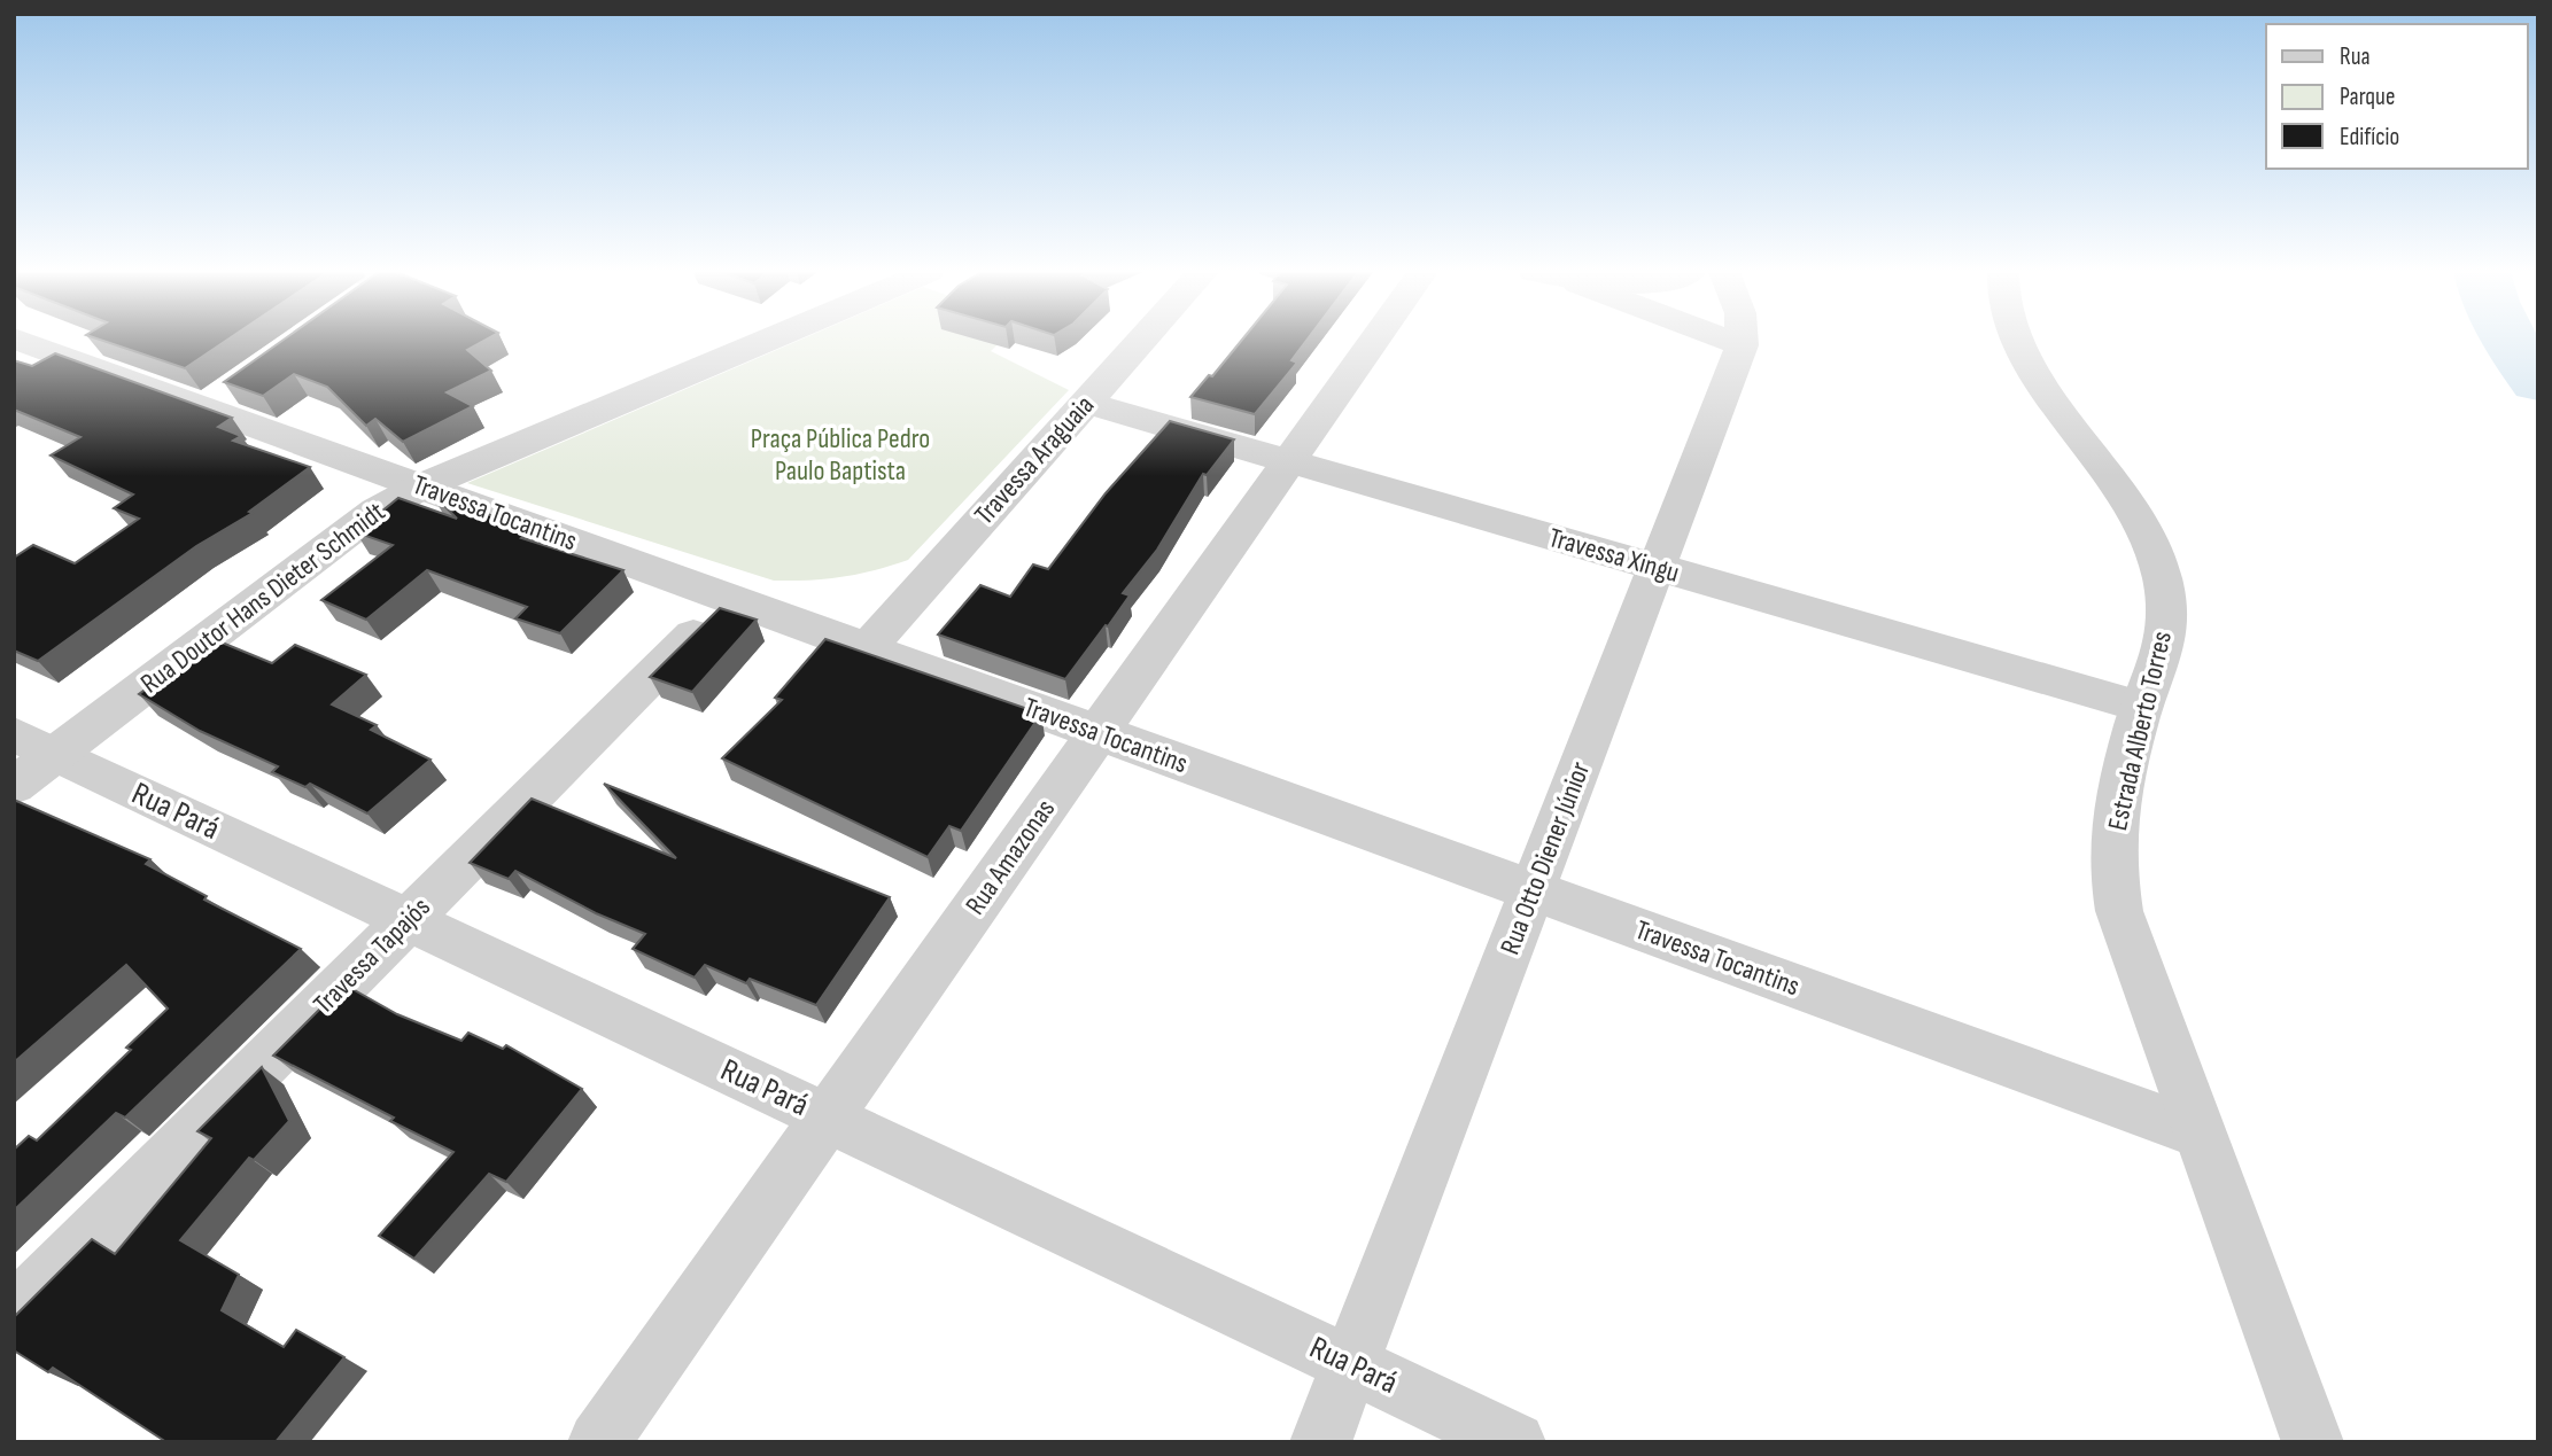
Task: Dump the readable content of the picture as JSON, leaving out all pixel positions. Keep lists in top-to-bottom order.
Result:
{
  "streets": {
    "street": [
      "Travessa Araguaia",
      "Travessa Tocantins",
      "Travessa Xingu",
      "Rua Doutor Hans Dieter Schmidt",
      "Estrada Alberto Torres",
      "Rua Pará",
      "Rua Amazonas",
      "Rua Otto Diener Júnior",
      "Travessa Tapajós"
    ]
  },
  "crossings": [
    ["Travessa Araguaia", "Travessa Tocantins"],
    ["Travessa Araguaia", "Travessa Xingu"],
    ["Travessa Tocantins", "Rua Doutor Hans Dieter Schmidt"],
    ["Travessa Tocantins", "Estrada Alberto Torres"],
    ["Travessa Tocantins", "Rua Amazonas"],
    ["Travessa Tocantins", "Rua Otto Diener Júnior"],
    ["Travessa Tocantins", "Travessa Tapajós"],
    ["Travessa Xingu", "Estrada Alberto Torres"],
    ["Travessa Xingu", "Rua Amazonas"],
    ["Travessa Xingu", "Rua Otto Diener Júnior"],
    ["Rua Doutor Hans Dieter Schmidt", "Rua Pará"],
    ["Rua Pará", "Rua Amazonas"],
    ["Rua Pará", "Rua Otto Diener Júnior"],
    ["Rua Pará", "Travessa Tapajós"]
  ],
  "parks": ["Praça Pública Pedro Paulo Baptista"],
  "legend": ["Rua", "Parque", "Edifício"]
}
